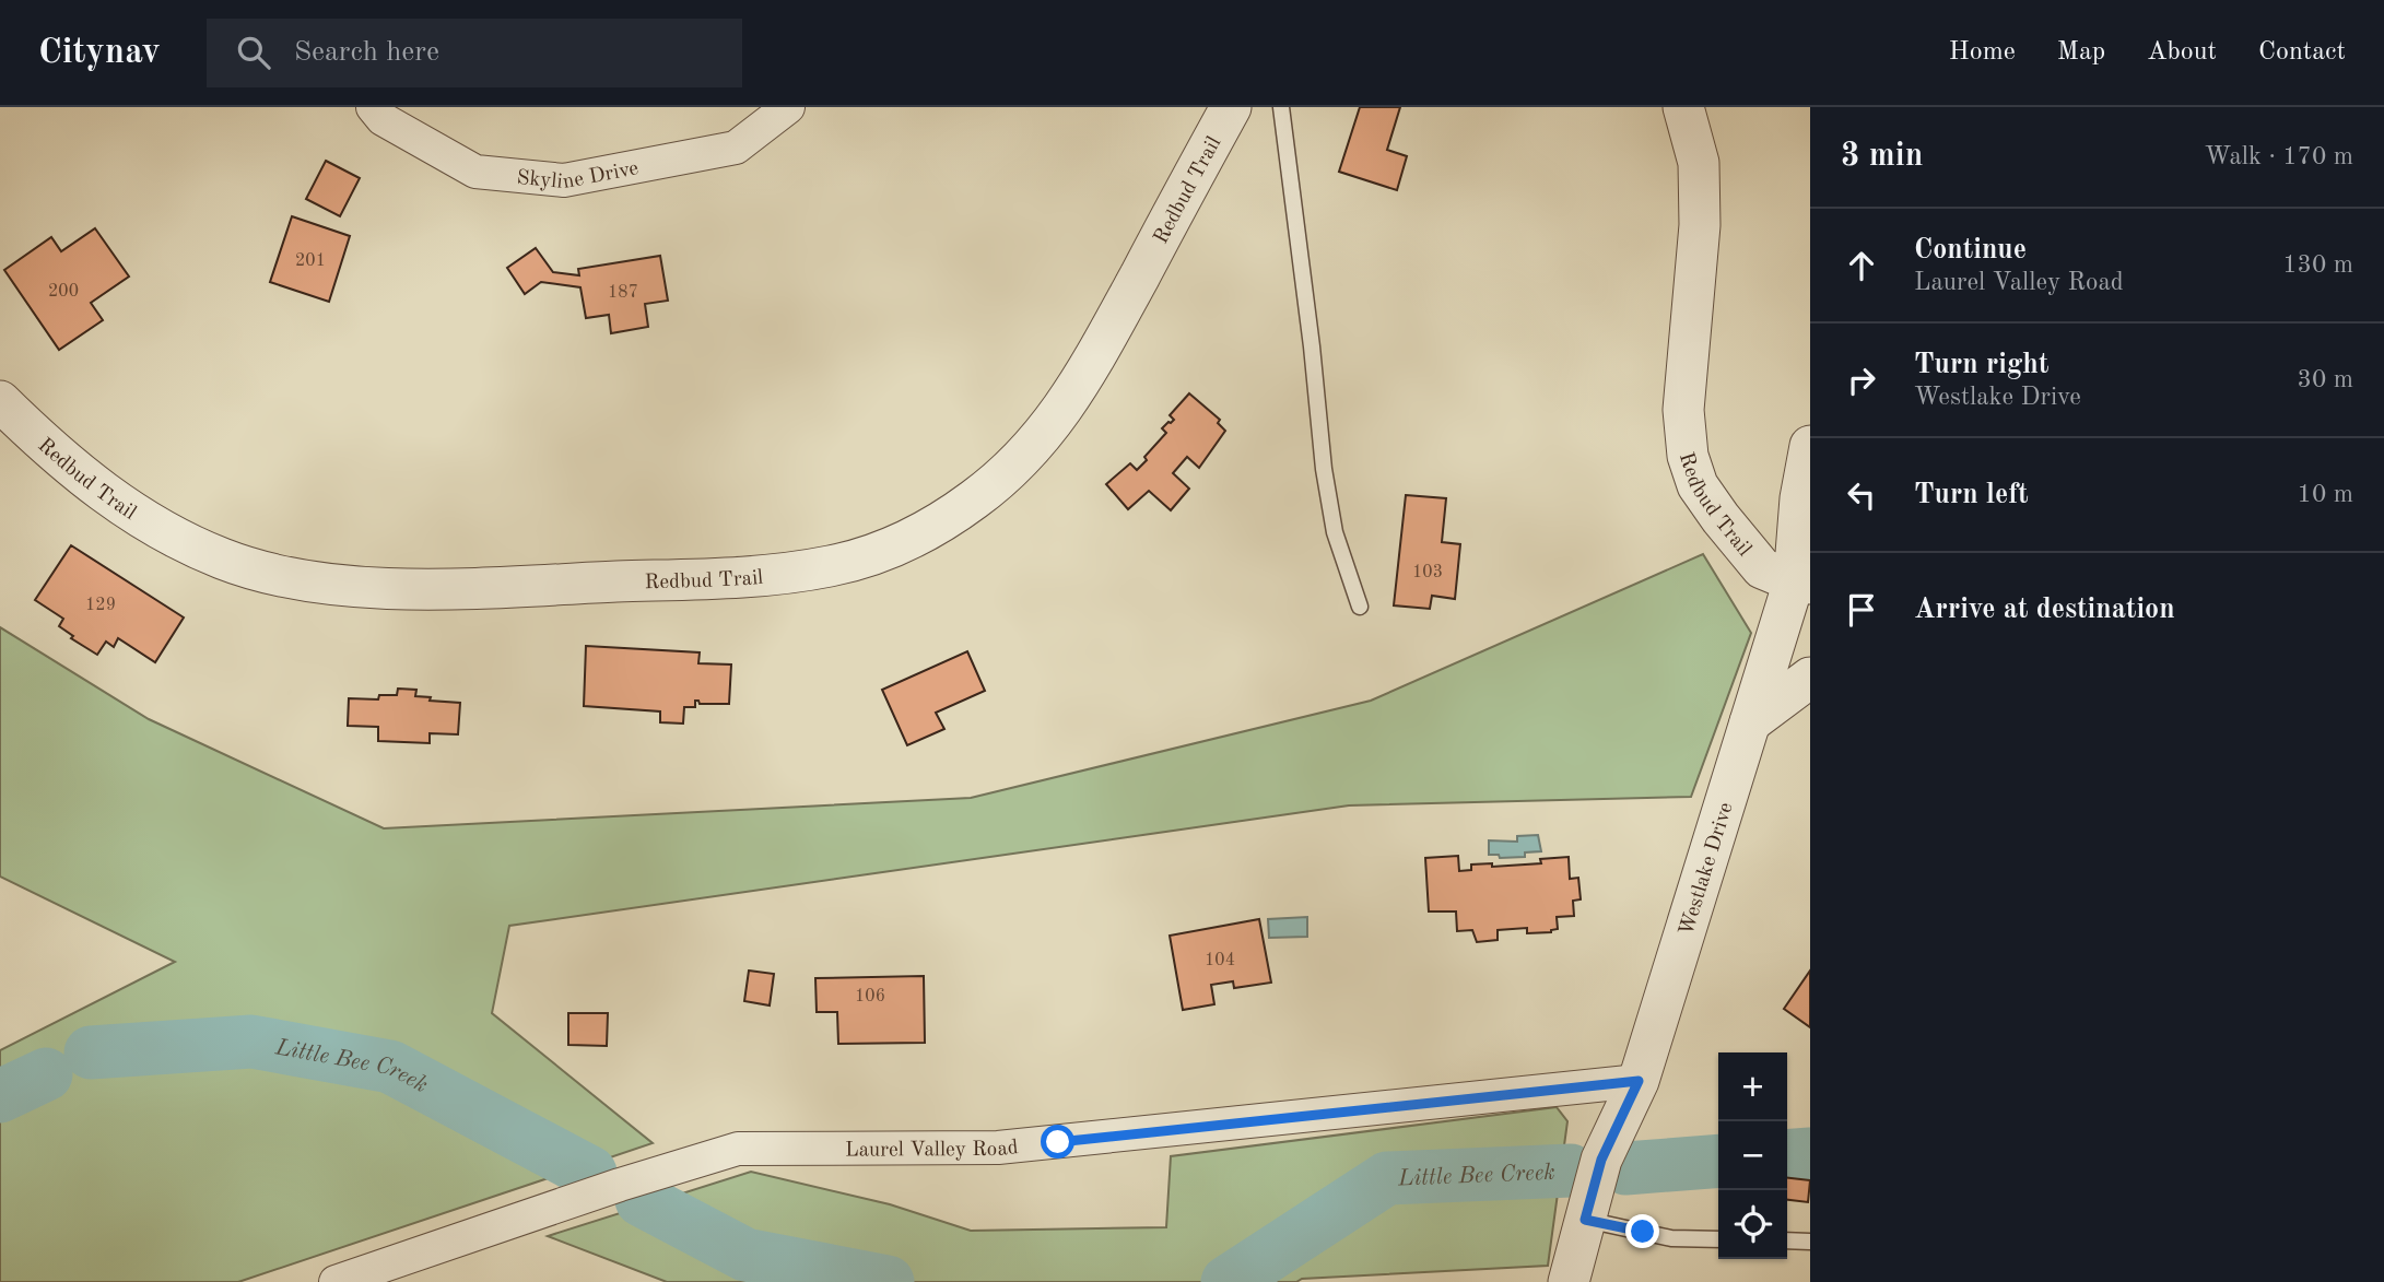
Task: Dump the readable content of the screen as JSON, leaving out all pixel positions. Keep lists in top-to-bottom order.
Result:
{
  "streets": {
    "street": [
      "Skyline Drive",
      "Redbud Trail",
      "Westlake Drive",
      "Laurel Valley Road"
    ]
  },
  "crossings": [
    ["Redbud Trail", "Westlake Drive"],
    ["Westlake Drive", "Laurel Valley Road"]
  ],
  "water": ["Little Bee Creek"],
  "house_numbers": [
    "201",
    "200",
    "187",
    "103",
    "129",
    "104",
    "106"
  ],
  "page": {
    "header": "Citynav",
    "search": "Search here",
    "nav": [
      "Home",
      "Map",
      "About",
      "Contact"
    ],
    "heading": ["3 min", "Walk · 170 m"],
    "list": [
      ["Continue", "Laurel Valley Road", "130 m"],
      ["Turn right", "Westlake Drive", "30 m"],
      ["Turn left", "10 m"],
      "Arrive at destination"
    ],
    "map_buttons": ["+", "−"]
  }
}
